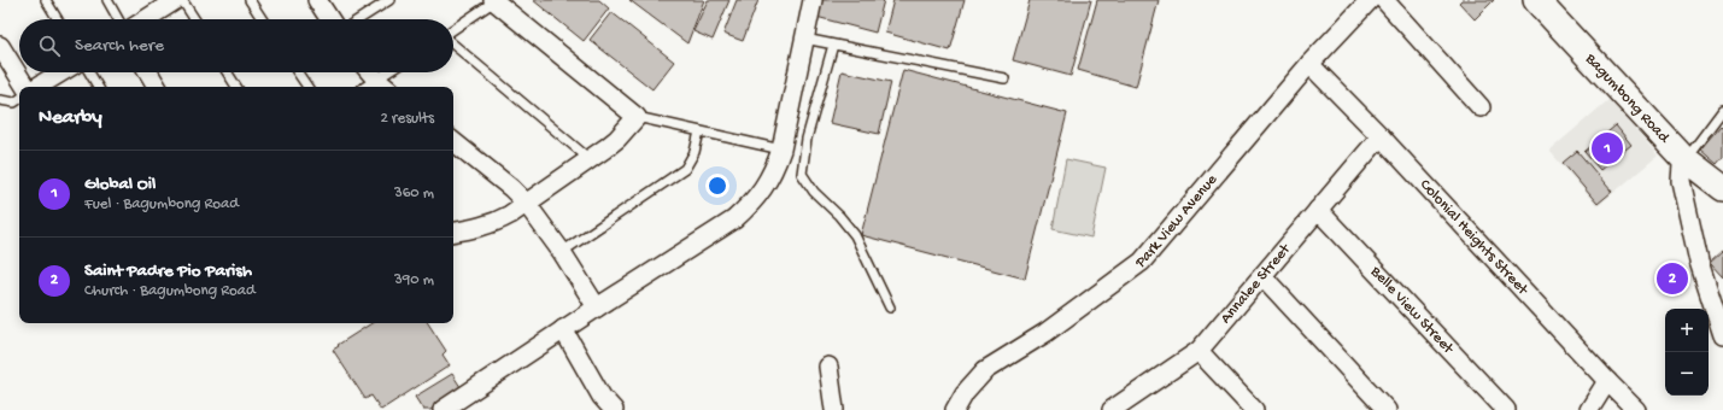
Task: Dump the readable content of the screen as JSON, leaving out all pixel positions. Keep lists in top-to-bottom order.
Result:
{
  "streets": {
    "main road": ["Bagumbong Road"],
    "street": [
      "Park View Avenue",
      "Colonial Heights Street",
      "Annalee Street",
      "Belle View Street"
    ]
  },
  "crossings": [
    ["Park View Avenue", "Colonial Heights Street"],
    ["Colonial Heights Street", "Annalee Street"],
    ["Annalee Street", "Belle View Street"]
  ],
  "page": {
    "search": "Search here",
    "heading": ["Nearby", "2 results"],
    "pins": ["1", "2"],
    "list": [
      {
        "mark": "1",
        "name": "Global Oil",
        "note": "Fuel · Bagumbong Road",
        "value": "360 m"
      },
      {
        "mark": "2",
        "name": "Saint Padre Pio Parish",
        "note": "Church · Bagumbong Road",
        "value": "390 m"
      }
    ],
    "map_buttons": ["+", "−"]
  }
}
